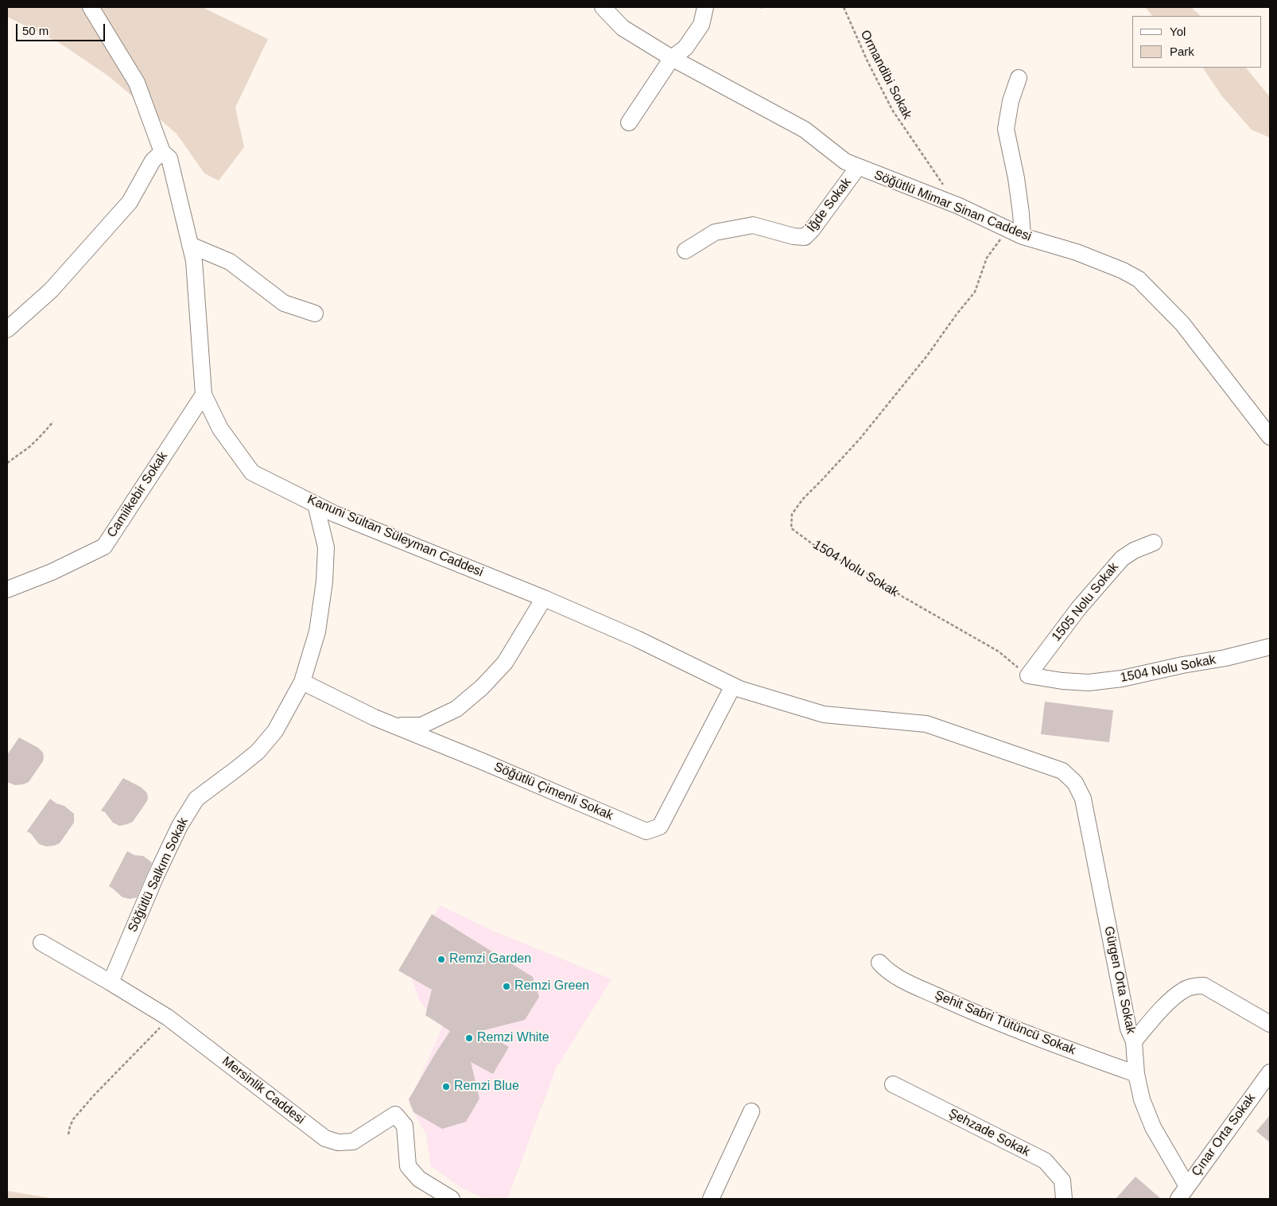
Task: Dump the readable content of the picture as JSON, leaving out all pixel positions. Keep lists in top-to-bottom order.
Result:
{
  "streets": {
    "street": [
      "İğde Sokak",
      "Söğütlü Mimar Sinan Caddesi",
      "Camiikebir Sokak",
      "Kanuni Sultan Süleyman Caddesi",
      "1504 Nolu Sokak",
      "1505 Nolu Sokak",
      "Söğütlü Çimenli Sokak",
      "Söğütlü Salkım Sokak",
      "Gürgen Orta Sokak",
      "Şehit Sabri Tütüncü Sokak",
      "Mersinlik Caddesi",
      "Şehzade Sokak",
      "Çınar Orta Sokak"
    ],
    "path": ["Ormandibi Sokak"]
  },
  "crossings": [
    ["İğde Sokak", "Söğütlü Mimar Sinan Caddesi"],
    ["Söğütlü Mimar Sinan Caddesi", "1504 Nolu Sokak"],
    ["Camiikebir Sokak", "Kanuni Sultan Süleyman Caddesi"],
    ["Kanuni Sultan Süleyman Caddesi", "Söğütlü Çimenli Sokak"],
    ["Kanuni Sultan Süleyman Caddesi", "Söğütlü Salkım Sokak"],
    ["Kanuni Sultan Süleyman Caddesi", "Gürgen Orta Sokak"],
    ["1504 Nolu Sokak", "1505 Nolu Sokak"],
    ["Söğütlü Çimenli Sokak", "Söğütlü Salkım Sokak"],
    ["Söğütlü Salkım Sokak", "Mersinlik Caddesi"],
    ["Gürgen Orta Sokak", "Şehit Sabri Tütüncü Sokak"],
    ["Gürgen Orta Sokak", "Çınar Orta Sokak"]
  ],
  "places": [
    "Remzi Garden",
    "Remzi Green",
    "Remzi White",
    "Remzi Blue"
  ],
  "legend": ["Yol", "Park"],
  "scale_bar": "50 m"
}
